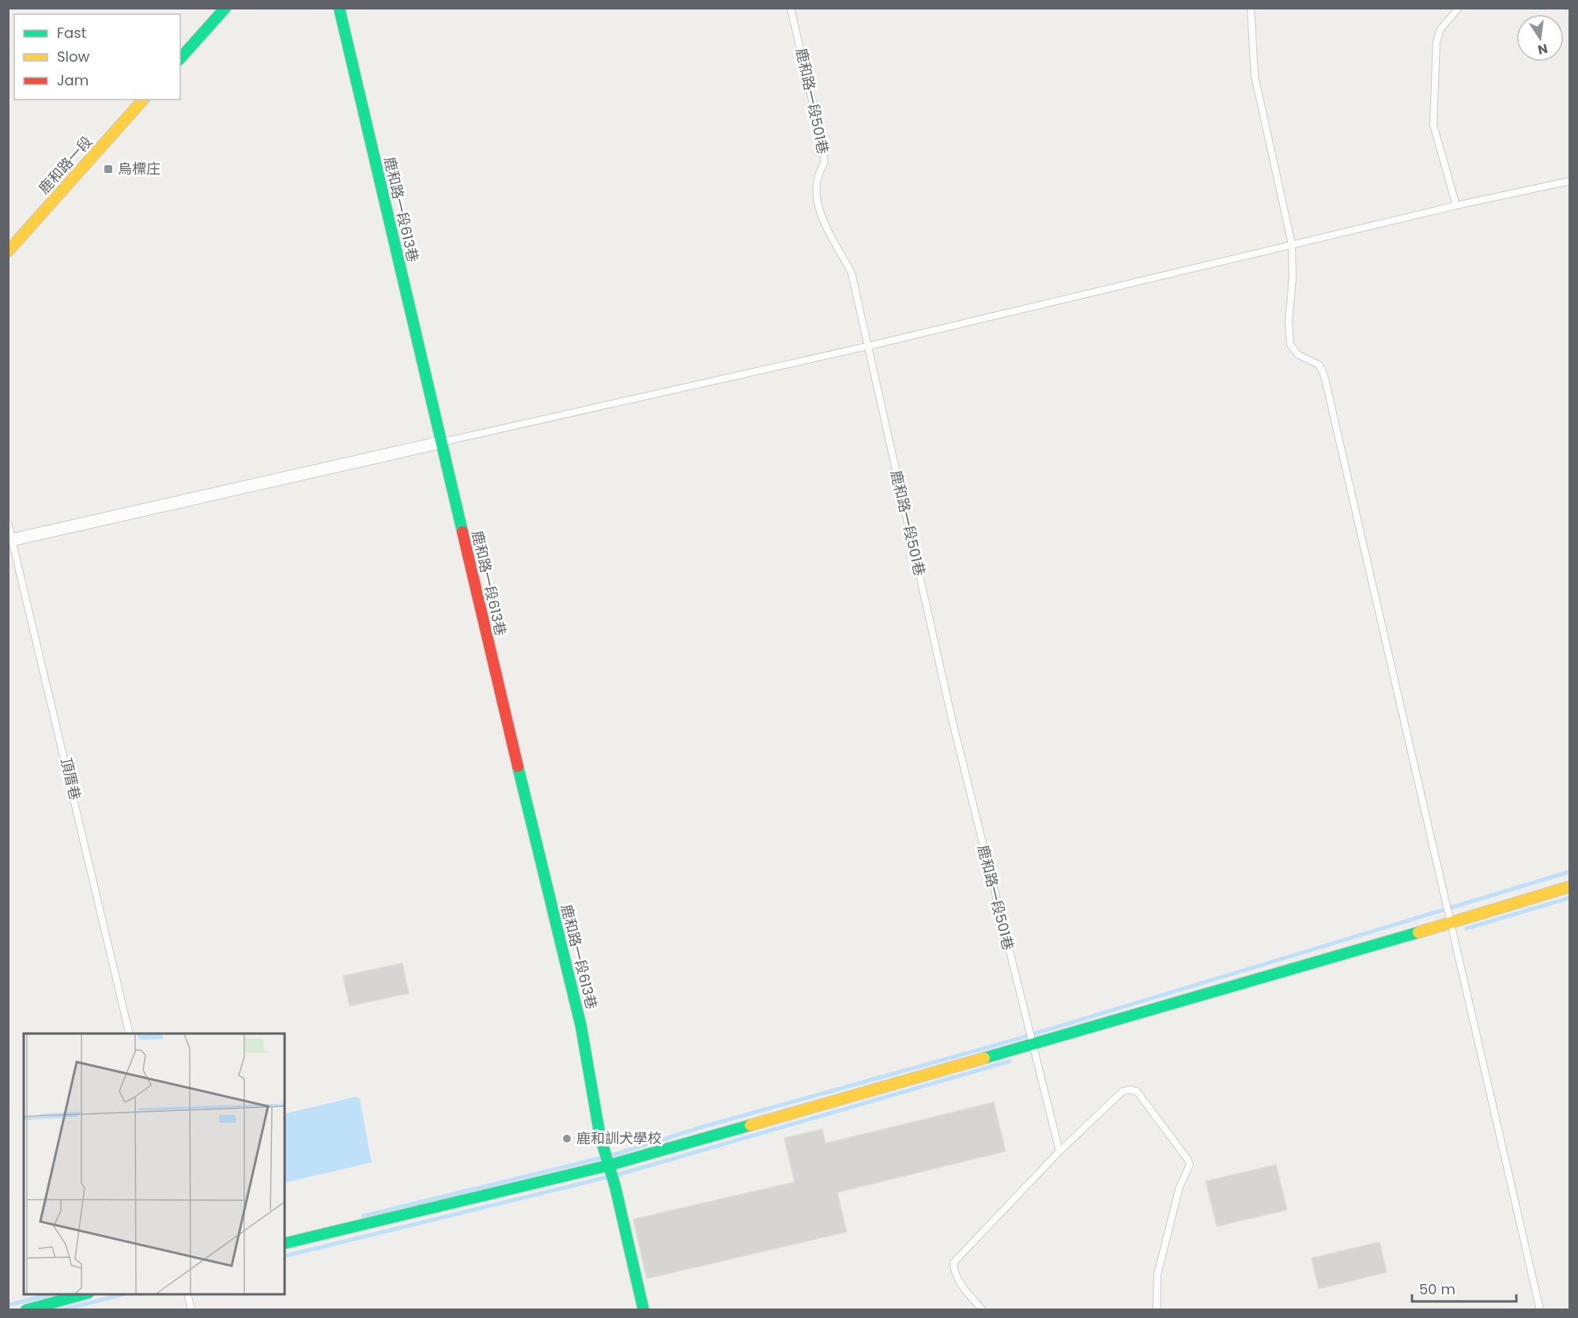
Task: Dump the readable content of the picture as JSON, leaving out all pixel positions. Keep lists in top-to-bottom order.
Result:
{
  "streets": {
    "street": ["鹿和路一段", "鹿和路一段613巷"],
    "lane": ["鹿和路一段501巷", "頂厝巷"]
  },
  "places": {
    "transit": ["烏標庄"],
    "other": ["鹿和訓犬學校"]
  },
  "legend": ["Fast", "Slow", "Jam"],
  "scale_bar": "50 m",
  "north": "bottom"
}
